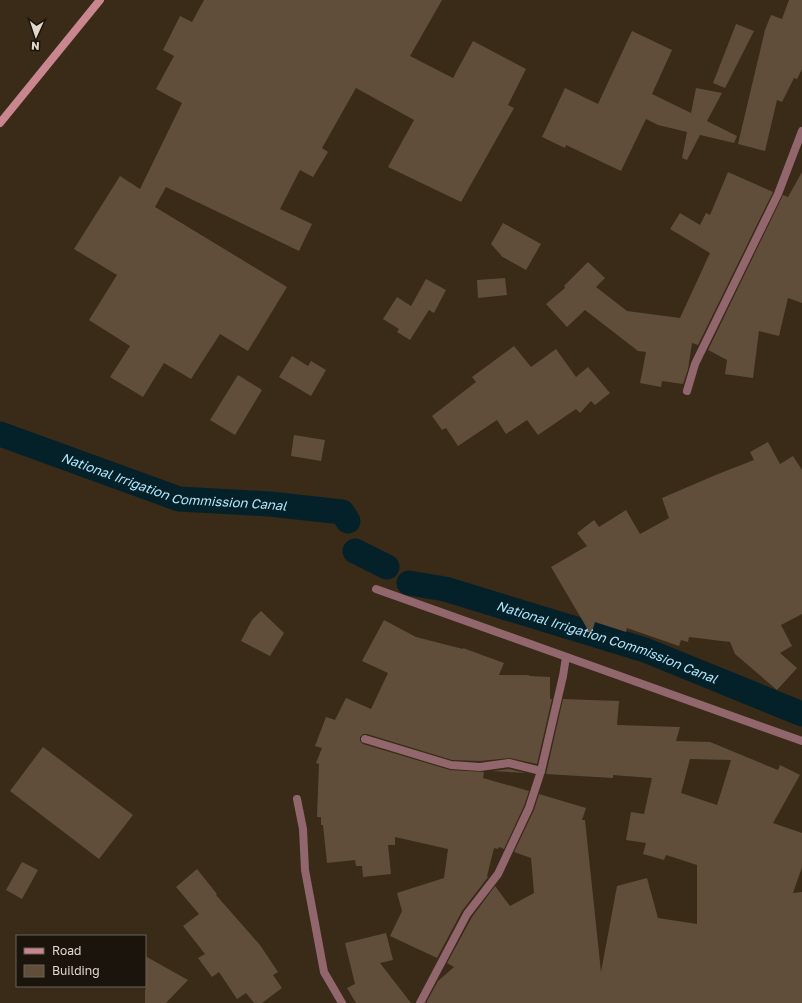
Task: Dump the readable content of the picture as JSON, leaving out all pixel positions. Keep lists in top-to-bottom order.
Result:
{
  "water": ["National Irrigation Commission Canal"],
  "legend": ["Road", "Building"],
  "north": "bottom"
}
